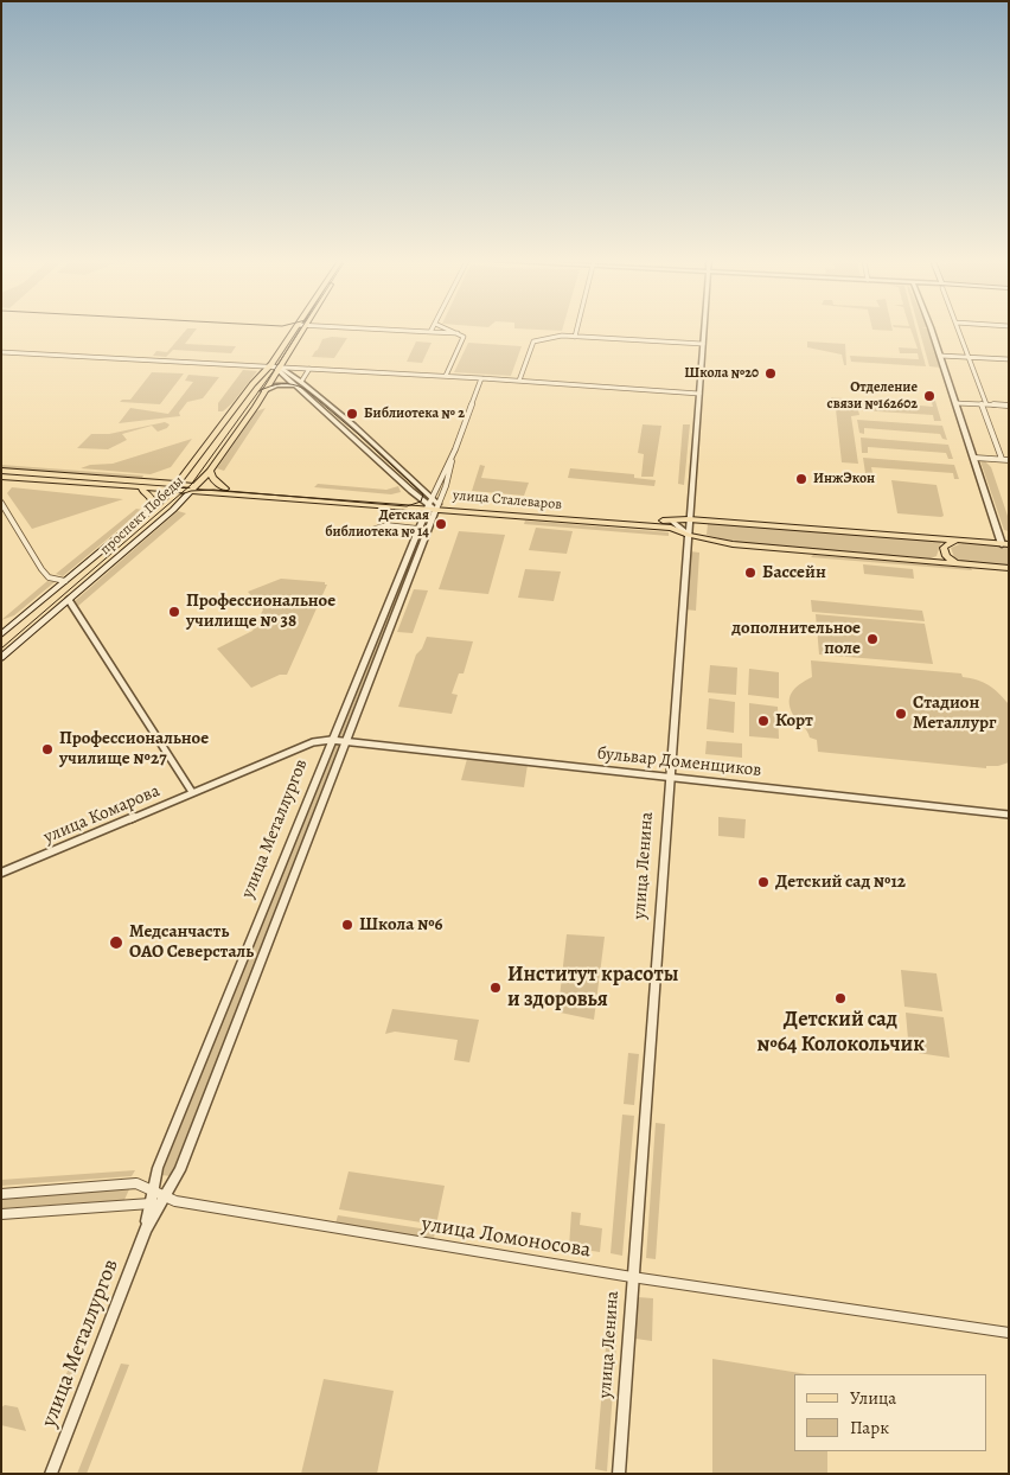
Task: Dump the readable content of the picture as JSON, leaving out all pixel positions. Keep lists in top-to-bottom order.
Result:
{
  "streets": {
    "main road": ["улица Сталеваров", "проспект Победы"],
    "street": [
      "бульвар Доменщиков",
      "улица Комарова",
      "улица Металлургов",
      "улица Ленина",
      "улица Ломоносова"
    ]
  },
  "crossings": [
    ["улица Сталеваров", "проспект Победы"],
    ["улица Сталеваров", "улица Металлургов"],
    ["улица Сталеваров", "улица Ленина"],
    ["бульвар Доменщиков", "улица Комарова"],
    ["бульвар Доменщиков", "улица Металлургов"],
    ["бульвар Доменщиков", "улица Ленина"],
    ["улица Комарова", "улица Металлургов"],
    ["улица Металлургов", "улица Ломоносова"],
    ["улица Ленина", "улица Ломоносова"]
  ],
  "places": [
    "Школа №20",
    "Отделение связи №162602",
    "Библиотека № 2",
    "ИнжЭкон",
    "Детская библиотека № 14",
    "Бассейн",
    "Профессиональное училище № 38",
    "дополнительное поле",
    "Стадион Металлург",
    "Корт",
    "Профессиональное училище №27",
    "Детский сад №12",
    "Школа №6",
    "Медсанчасть ОАО Северсталь",
    "Институт красоты и здоровья",
    "Детский сад №64 Колокольчик"
  ],
  "legend": ["Улица", "Парк"]
}
